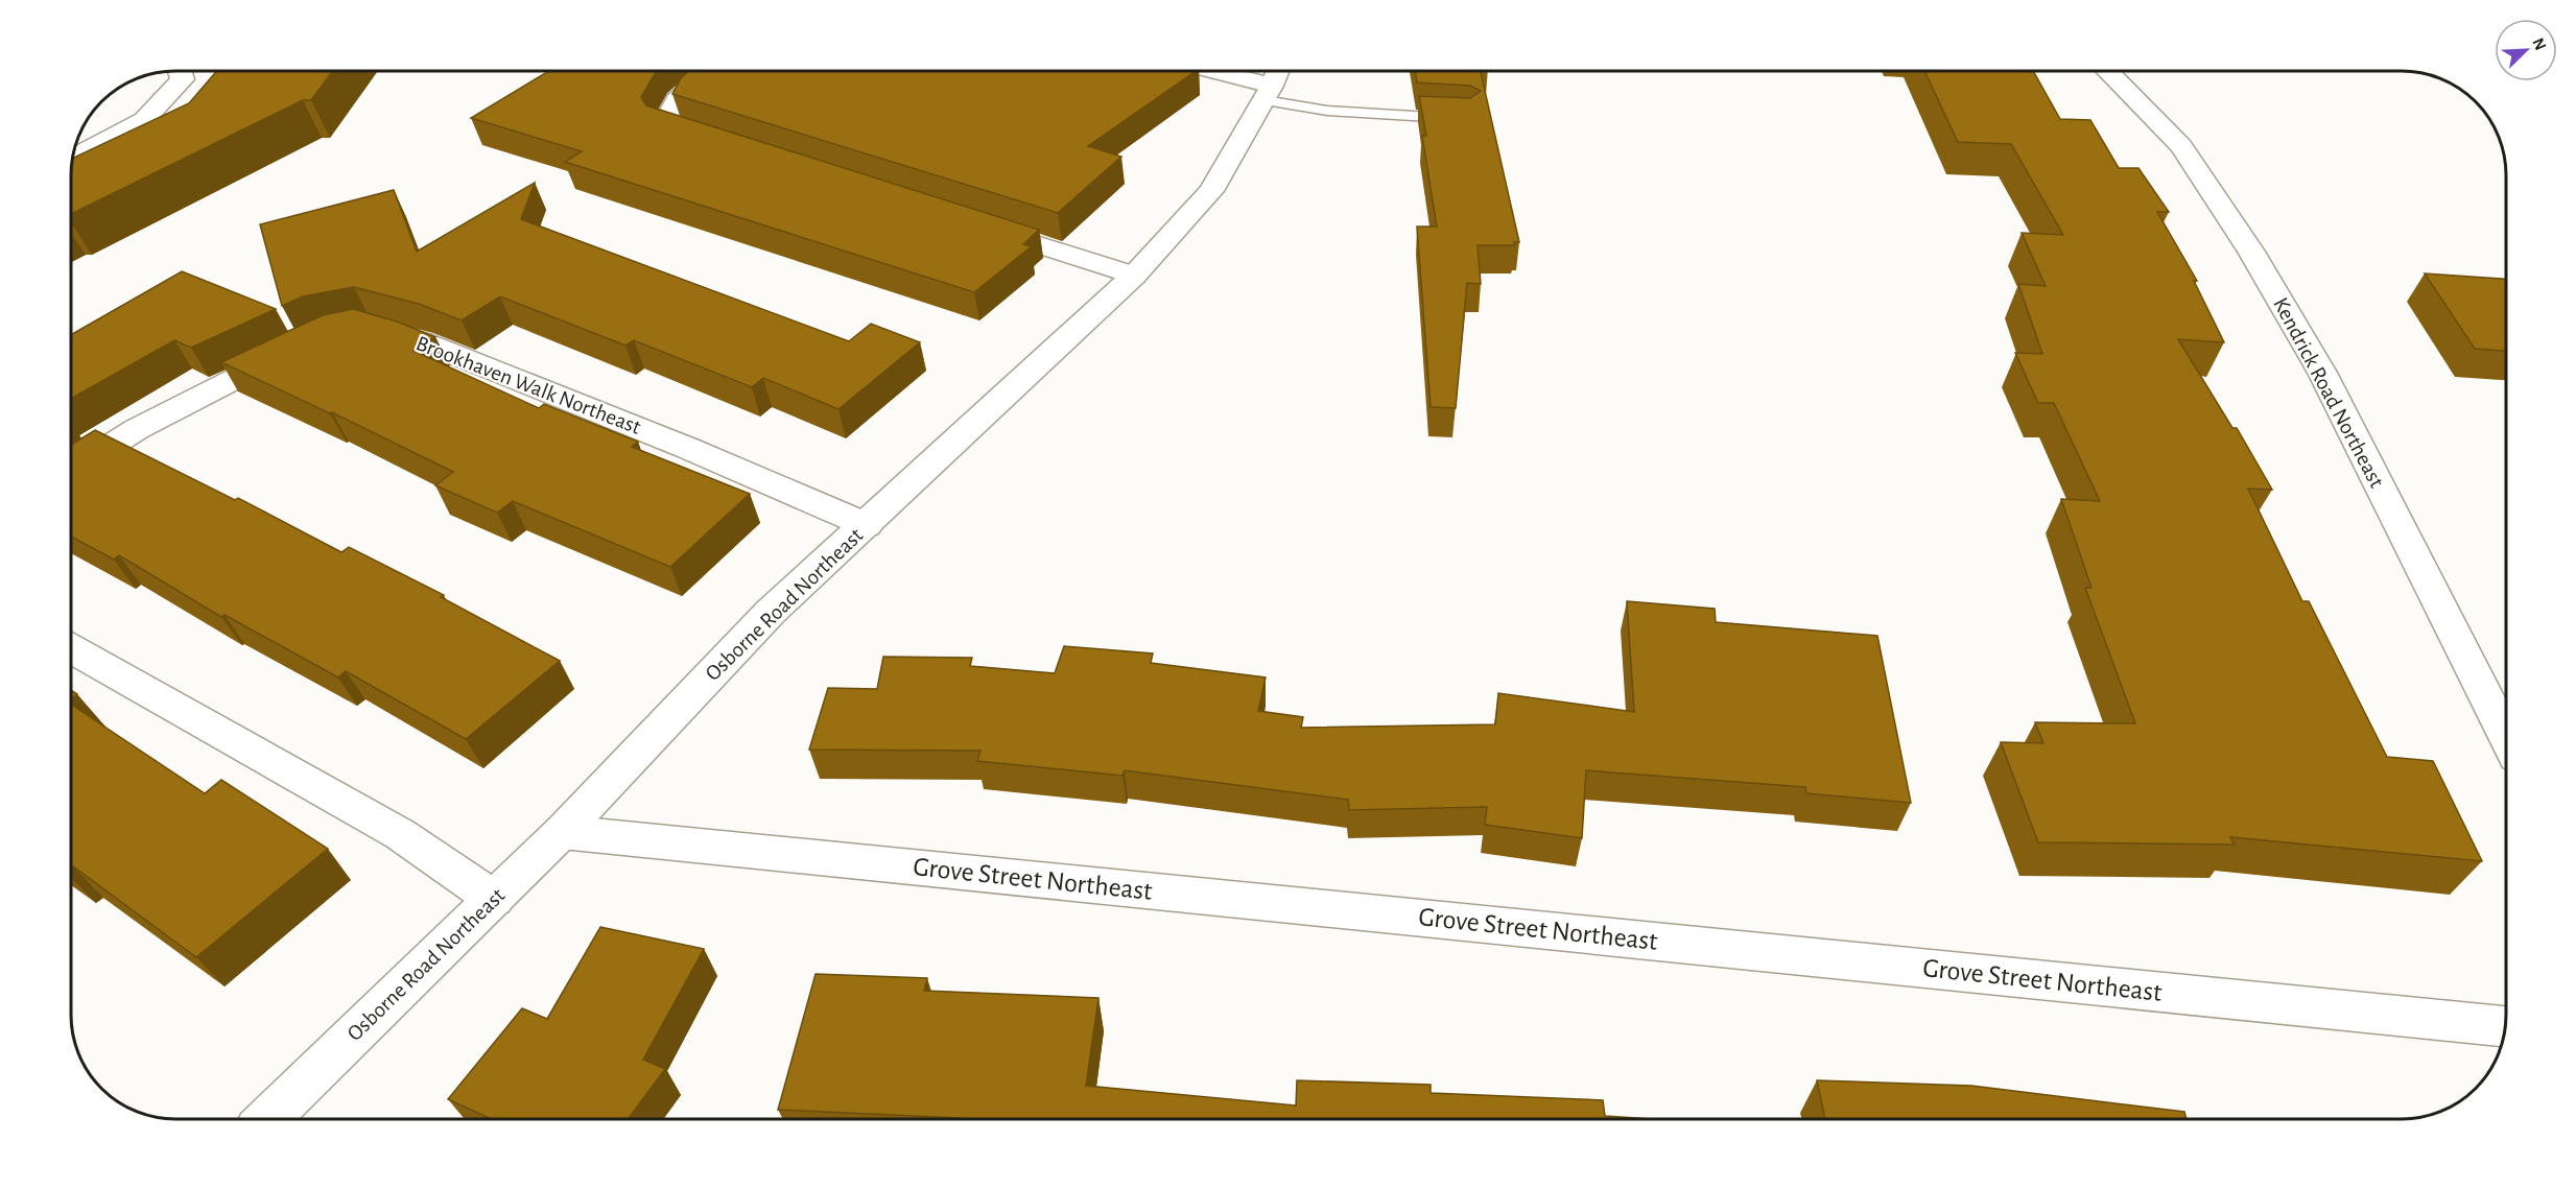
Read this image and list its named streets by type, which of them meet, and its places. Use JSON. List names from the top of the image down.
{
  "streets": {
    "street": [
      "Brookhaven Walk Northeast",
      "Kendrick Road Northeast",
      "Osborne Road Northeast",
      "Grove Street Northeast"
    ]
  },
  "crossings": [
    ["Brookhaven Walk Northeast", "Osborne Road Northeast"],
    ["Osborne Road Northeast", "Grove Street Northeast"]
  ],
  "north": "top right"
}
